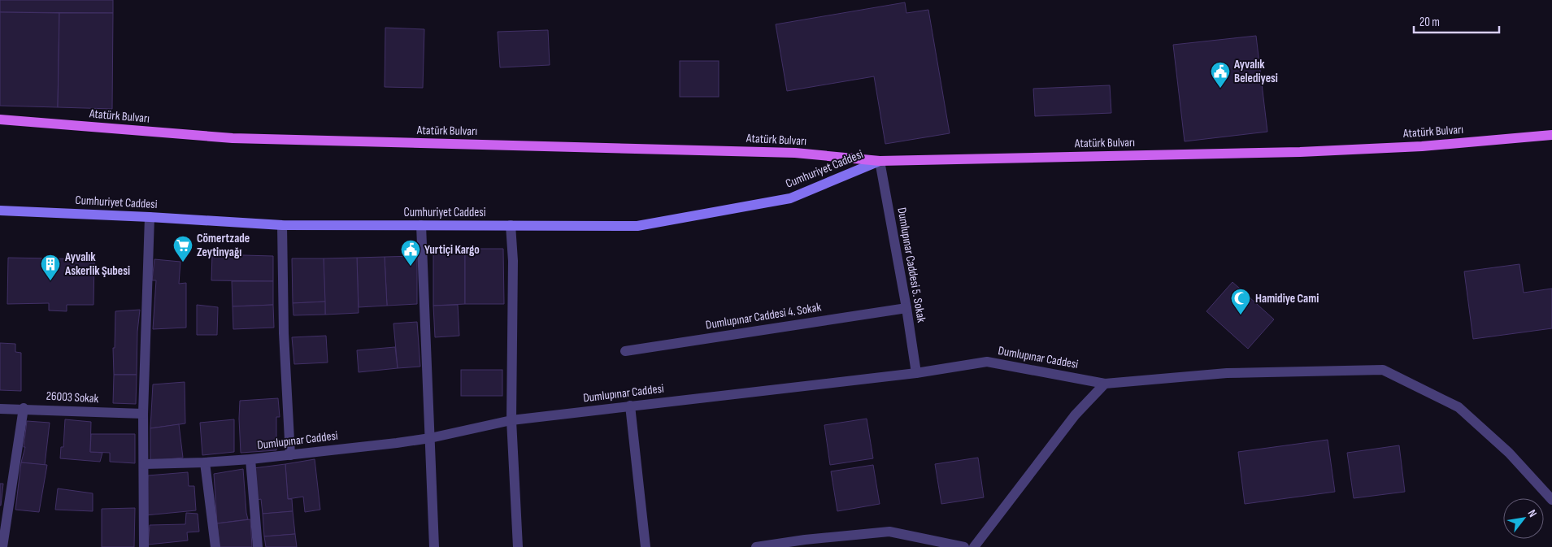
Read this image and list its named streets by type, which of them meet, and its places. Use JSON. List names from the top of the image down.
{
  "streets": {
    "main road": ["Atatürk Bulvarı", "Cumhuriyet Caddesi"],
    "street": [
      "Dumlupınar Caddesi 5. Sokak",
      "Dumlupınar Caddesi 4. Sokak",
      "Dumlupınar Caddesi",
      "26003 Sokak"
    ]
  },
  "crossings": [
    ["Atatürk Bulvarı", "Cumhuriyet Caddesi"],
    ["Atatürk Bulvarı", "Dumlupınar Caddesi 5. Sokak"],
    ["Cumhuriyet Caddesi", "Dumlupınar Caddesi 5. Sokak"],
    ["Dumlupınar Caddesi 5. Sokak", "Dumlupınar Caddesi 4. Sokak"],
    ["Dumlupınar Caddesi 5. Sokak", "Dumlupınar Caddesi"]
  ],
  "places": {
    "public building": ["Ayvalık Belediyesi", "Yurtiçi Kargo"],
    "supermarket": ["Cömertzade Zeytinyağı"],
    "building": ["Ayvalık Askerlik Şubesi"],
    "mosque": ["Hamidiye Cami"]
  },
  "scale_bar": "20 m",
  "north": "top right"
}
